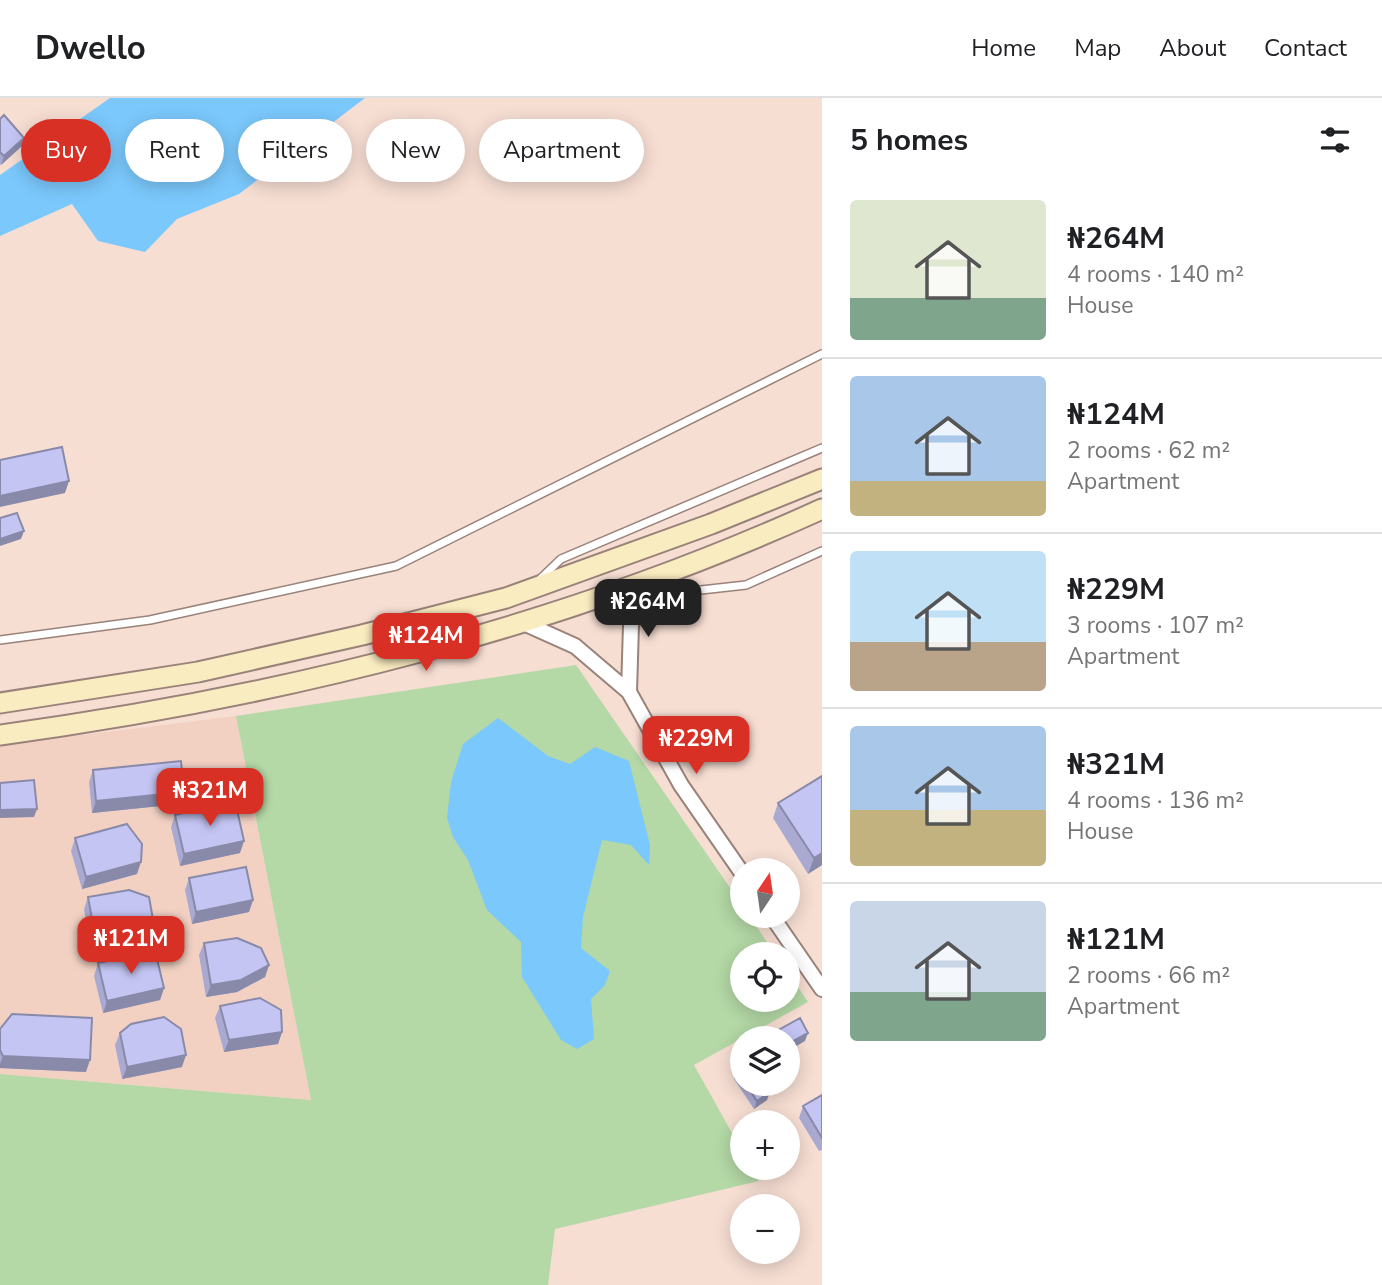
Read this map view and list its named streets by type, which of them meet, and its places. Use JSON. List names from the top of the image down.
{
  "north": "top",
  "page": {
    "header": "Dwello",
    "nav": [
      "Home",
      "Map",
      "About",
      "Contact"
    ],
    "heading": "5 homes",
    "chip": [
      "Buy",
      "Rent",
      "Filters",
      "New",
      "Apartment"
    ],
    "list": [
      {
        "name": "₦264M",
        "note": "4 rooms · 140 m² · House"
      },
      {
        "name": "₦124M",
        "note": "2 rooms · 62 m² · Apartment"
      },
      {
        "name": "₦229M",
        "note": "3 rooms · 107 m² · Apartment"
      },
      {
        "name": "₦321M",
        "note": "4 rooms · 136 m² · House"
      },
      {
        "name": "₦121M",
        "note": "2 rooms · 66 m² · Apartment"
      }
    ],
    "price": [
      "₦264M",
      "₦124M",
      "₦229M",
      "₦321M",
      "₦121M"
    ],
    "map_buttons": ["+", "−"]
  }
}
